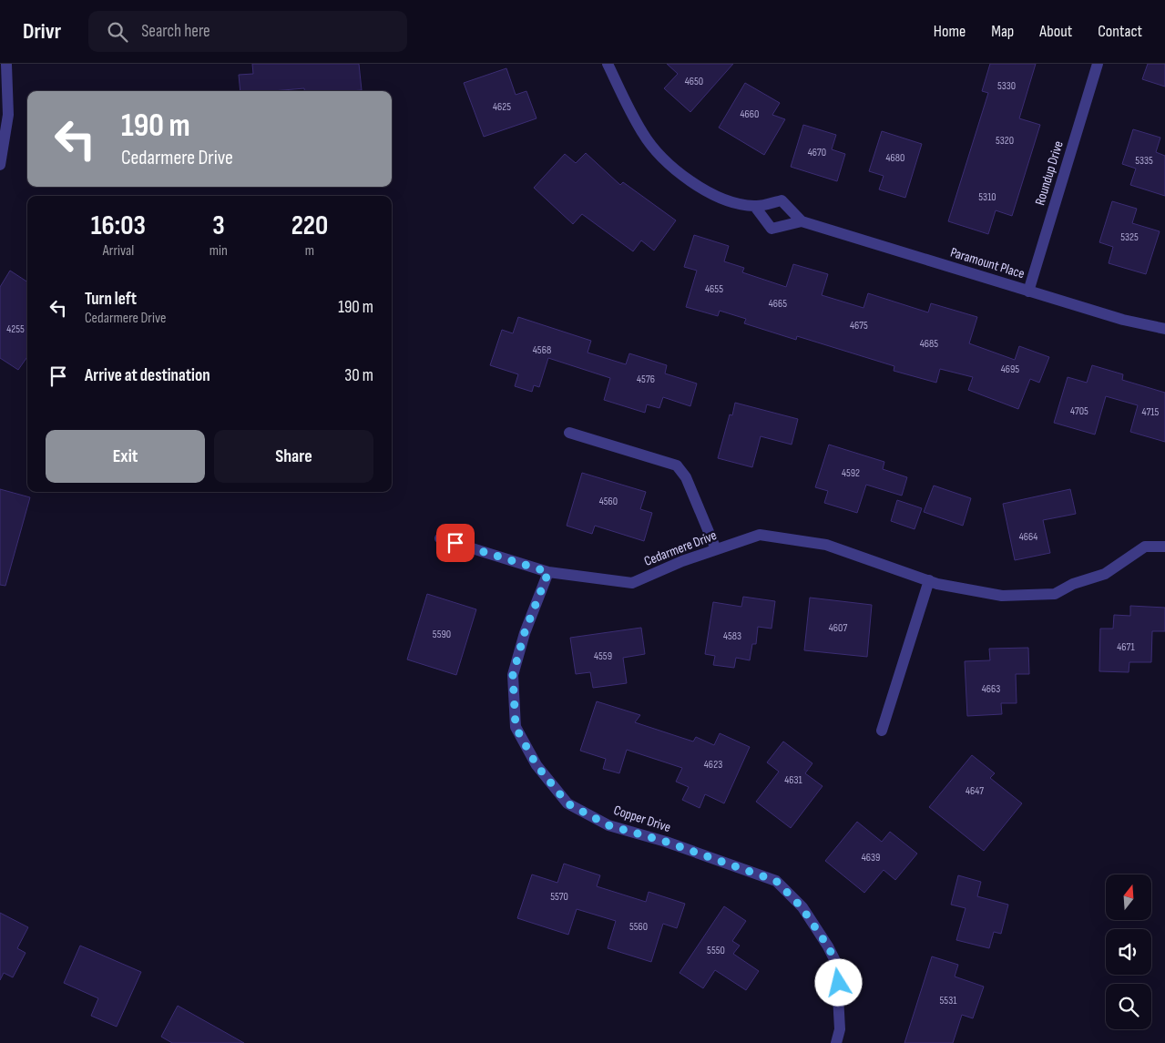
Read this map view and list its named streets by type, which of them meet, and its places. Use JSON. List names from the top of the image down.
{
  "streets": {
    "street": [
      "Roundup Drive",
      "Paramount Place",
      "Cedarmere Drive",
      "Copper Drive"
    ]
  },
  "crossings": [
    ["Roundup Drive", "Paramount Place"],
    ["Cedarmere Drive", "Copper Drive"]
  ],
  "house_numbers": [
    "4650",
    "5330",
    "4625",
    "4660",
    "5320",
    "4670",
    "4680",
    "5335",
    "5310",
    "5325",
    "4655",
    "4665",
    "4675",
    "4255",
    "4685",
    "4568",
    "4695",
    "4576",
    "4705",
    "4715",
    "4592",
    "4560",
    "4664",
    "4607",
    "5590",
    "4583",
    "4671",
    "4559",
    "4663",
    "4623",
    "4631",
    "4647",
    "4639",
    "5570",
    "5560",
    "5550",
    "5531"
  ],
  "north": "top",
  "page": {
    "header": "Drivr",
    "search": "Search here",
    "nav": [
      "Home",
      "Map",
      "About",
      "Contact"
    ],
    "turn": ["190 m", "Cedarmere Drive"],
    "eta": [
      "16:03",
      "Arrival",
      "3",
      "min",
      "220",
      "m"
    ],
    "list": [
      {
        "name": "Turn left",
        "note": "Cedarmere Drive",
        "value": "190 m"
      },
      {
        "name": "Arrive at destination",
        "value": "30 m"
      }
    ],
    "buttons": ["Exit", "Share"]
  }
}
